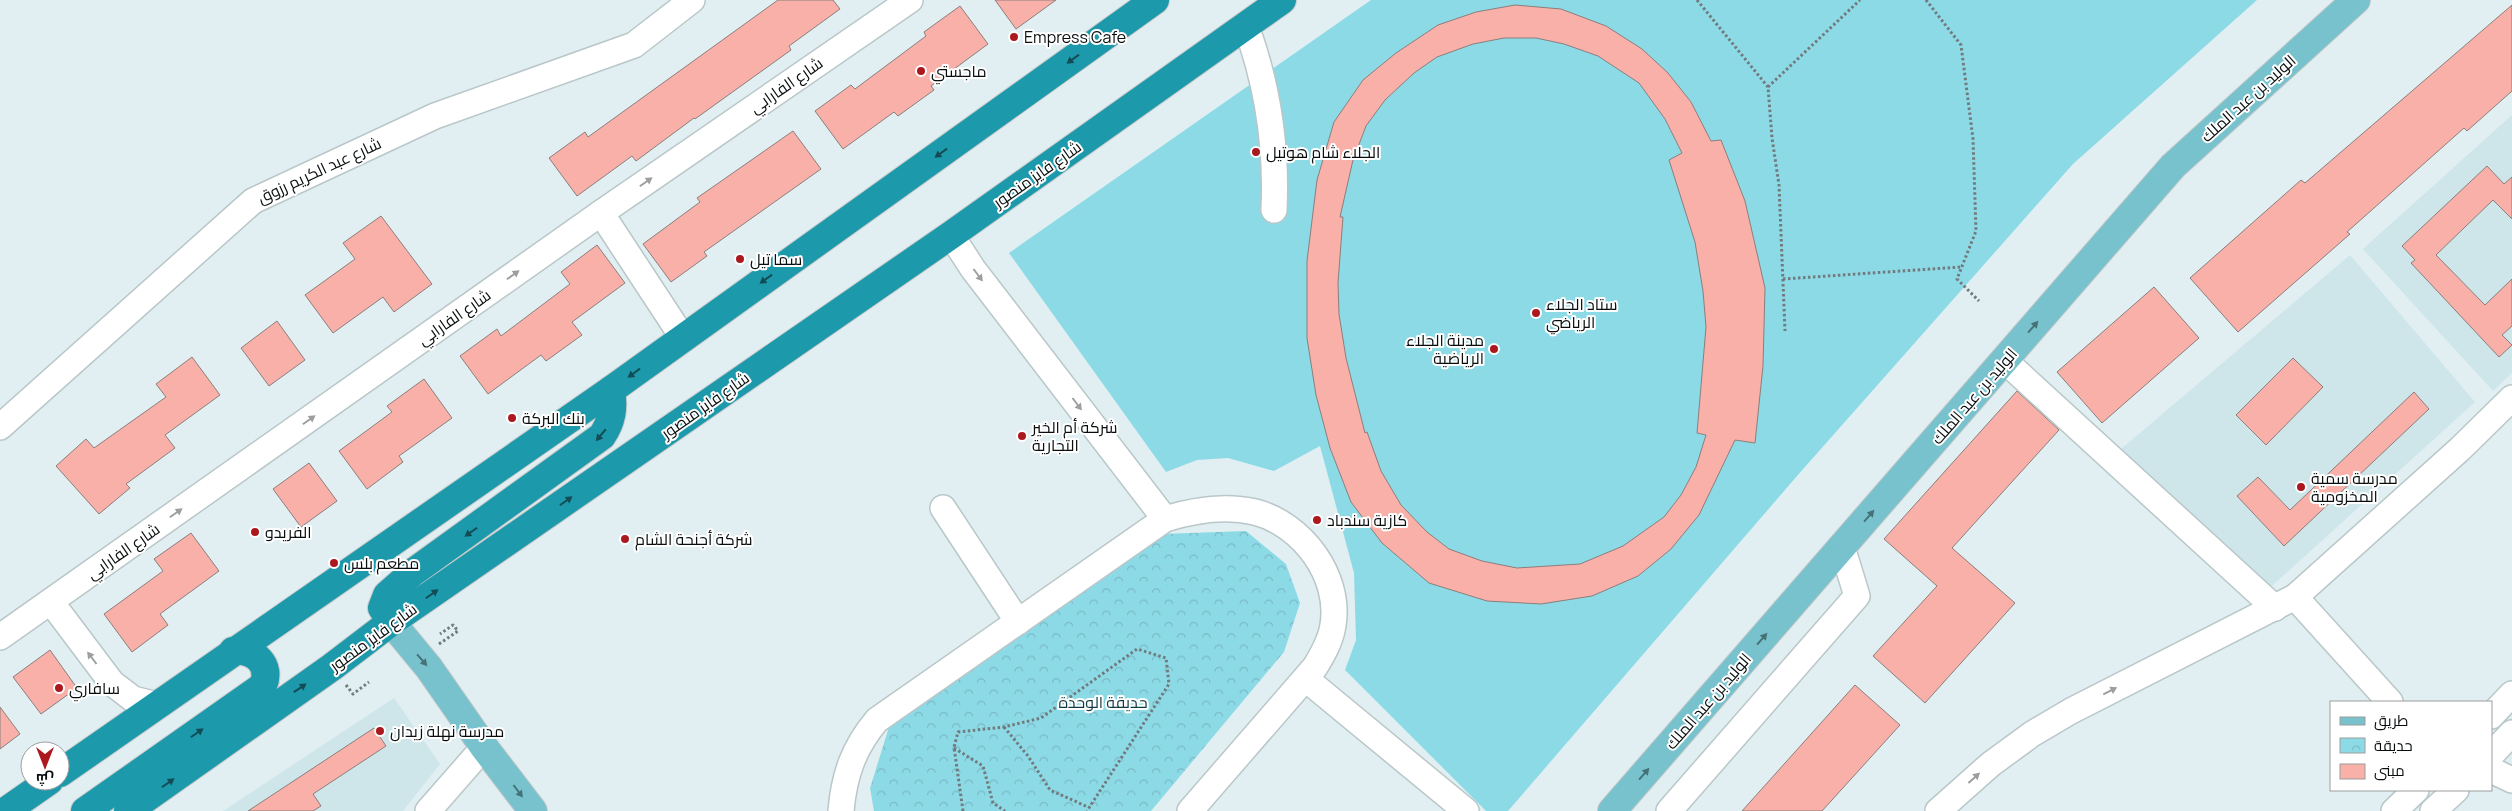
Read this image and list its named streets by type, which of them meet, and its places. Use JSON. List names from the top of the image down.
{
  "streets": {
    "highway": ["شارع فايز منصور"],
    "main road": ["الوليد بن عبد الملك"],
    "street": ["شارع الفارابي", "شارع عبد الكريم رزوق"]
  },
  "one_way": ["شارع الفارابي", "الوليد بن عبد الملك"],
  "parks": ["حديقة الوحدة"],
  "places": [
    "Empress Cafe",
    "ماجستي",
    "الجلاء شام هوتيل",
    "سما تيل",
    "ستاد الجلاء الرياضي",
    "مدينة الجلاء الرياضية",
    "بنك البركة",
    "شركة أم الخير التجارية",
    "مدرسة سمية المخزومية",
    "كازية سندباد",
    "الفريدو",
    "شركة أجنحة الشام",
    "مطعم بلس",
    "سافاري",
    "مدرسة نهلة زيدان"
  ],
  "legend": ["طريق", "حديقة", "مبنى"],
  "north": "bottom"
}
